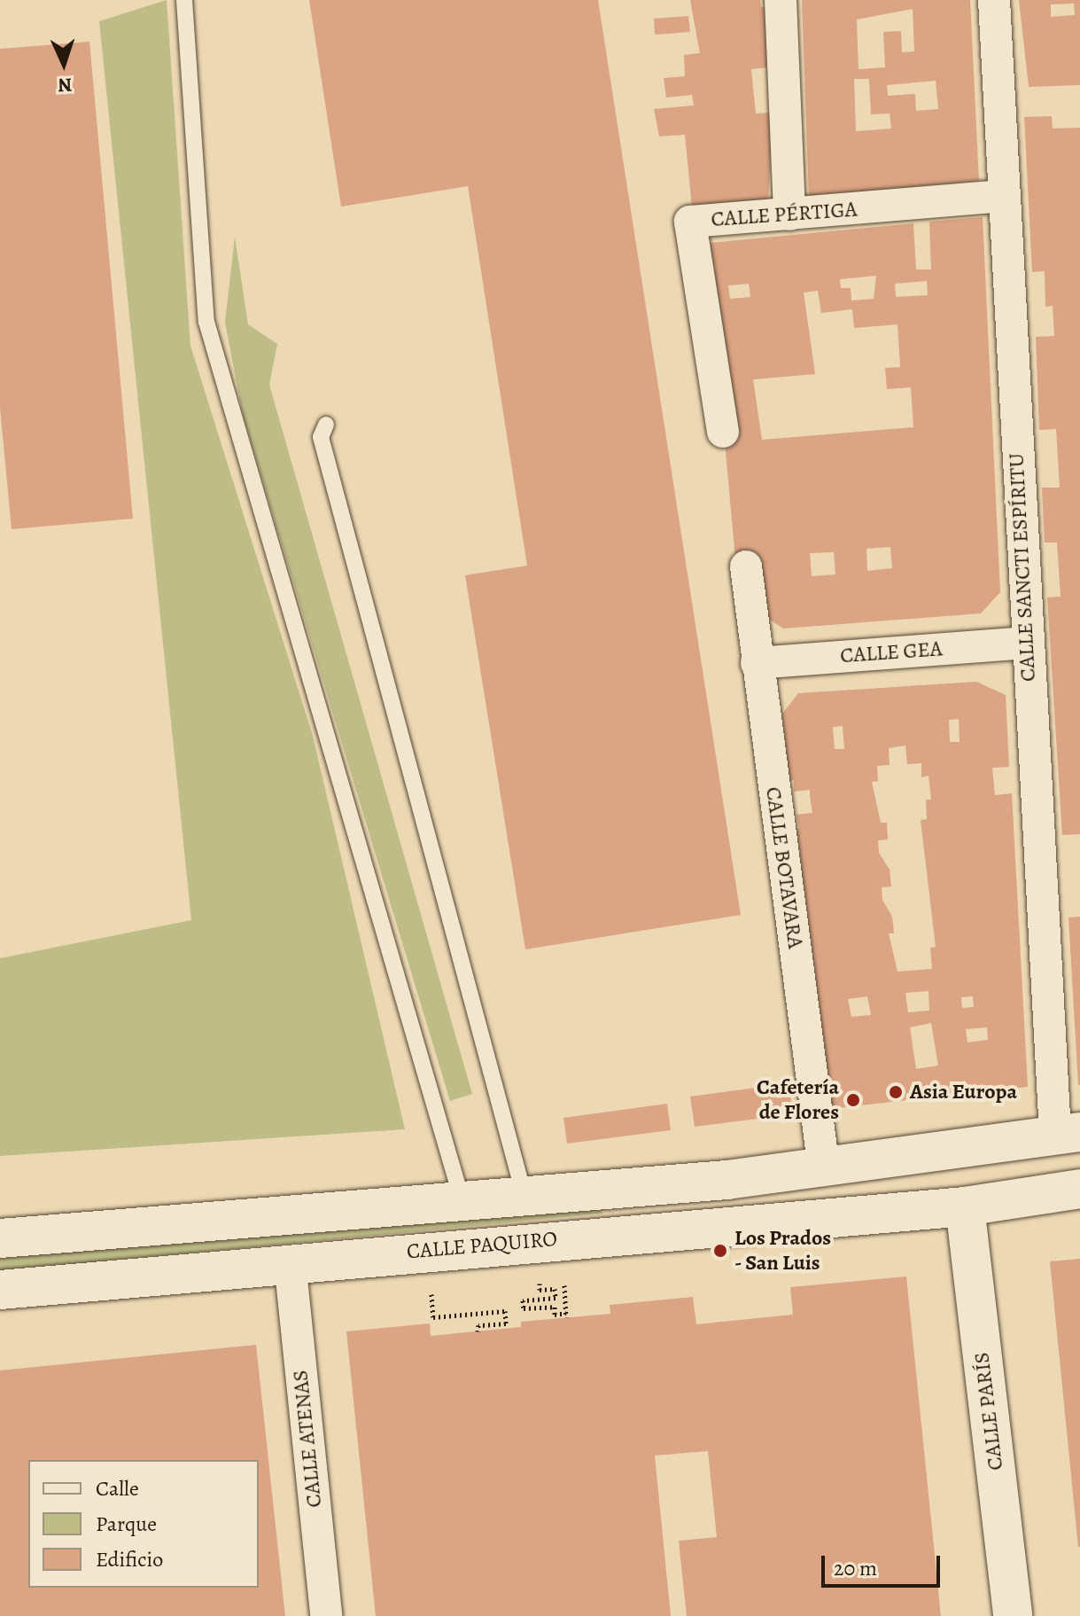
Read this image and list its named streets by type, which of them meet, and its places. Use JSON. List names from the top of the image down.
{
  "streets": {
    "main road": ["CALLE PAQUIRO", "CALLE PARÍS"],
    "street": [
      "CALLE PÉRTIGA",
      "CALLE SANCTI ESPÍRITU",
      "CALLE GEA",
      "CALLE BOTAVARA",
      "CALLE ATENAS"
    ]
  },
  "crossings": [
    ["CALLE PÉRTIGA", "CALLE SANCTI ESPÍRITU"],
    ["CALLE SANCTI ESPÍRITU", "CALLE GEA"],
    ["CALLE GEA", "CALLE BOTAVARA"],
    ["CALLE PAQUIRO", "CALLE PARÍS"],
    ["CALLE PAQUIRO", "CALLE ATENAS"]
  ],
  "places": ["Asia Europa", "Cafetería de Flores", "Los Prados - San Luis"],
  "legend": ["Calle", "Parque", "Edificio"],
  "scale_bar": "20 m",
  "north": "bottom"
}
